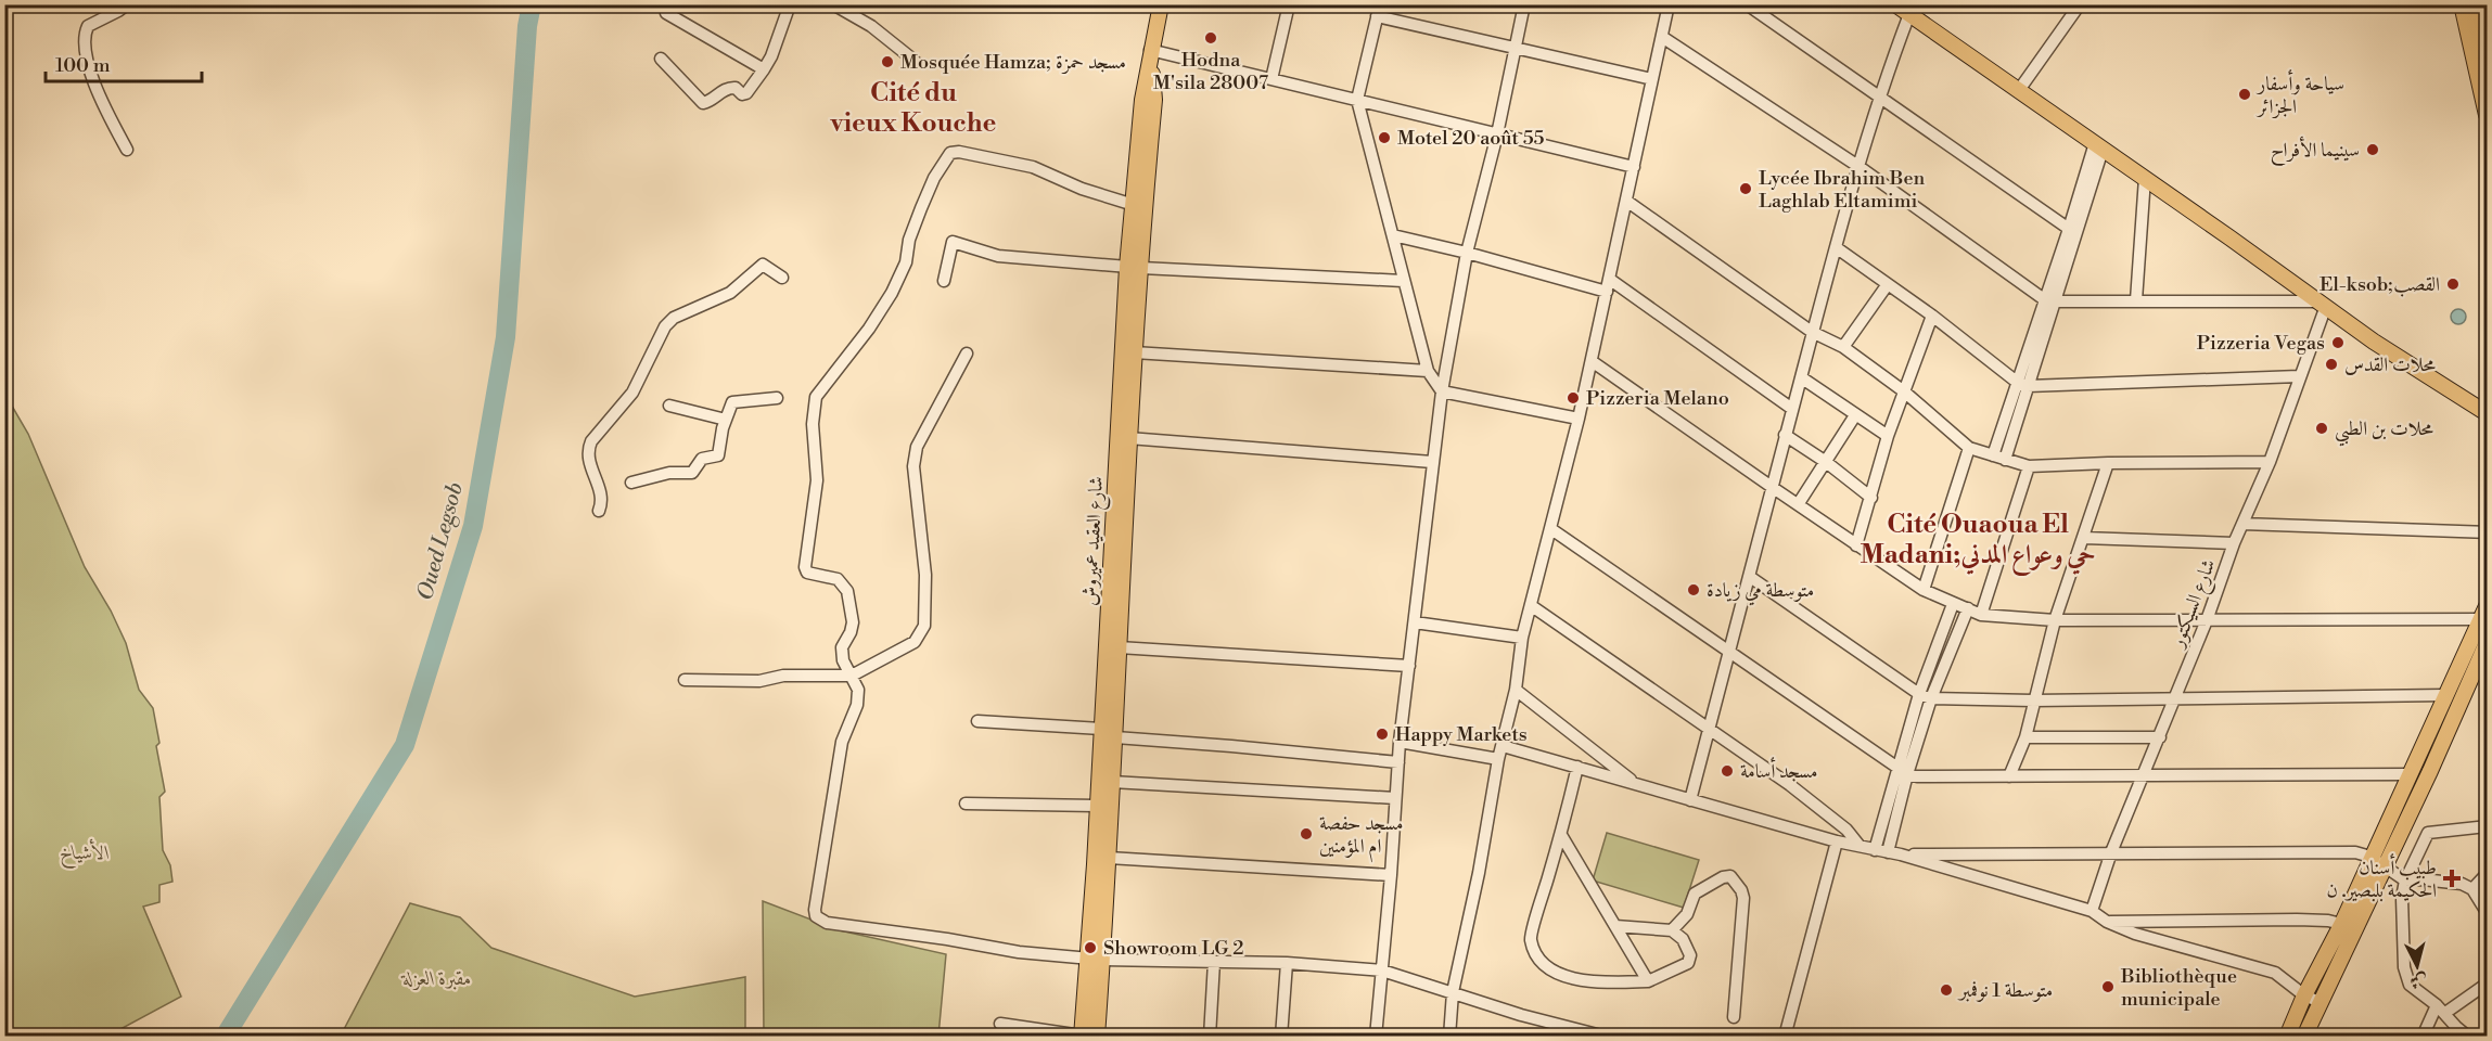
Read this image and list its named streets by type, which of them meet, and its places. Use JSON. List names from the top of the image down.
{
  "streets": {
    "main road": ["شارع العقيد عميروش"],
    "street": ["شارع السيكتور"]
  },
  "districts": ["Cité du vieux Kouche", "Cité Ouaoua El Madani;حي وعواع المدني"],
  "water": ["Oued Legsob"],
  "parks": ["الأشياخ", "مقبرة العزلة"],
  "places": {
    "other": [
      "Hodna M'sila 28007",
      "Mosquée Hamza; مسجد حمزة",
      "سياحة وأسفار الجزائر",
      "Motel 20 août 55",
      "سينيما الأفراح",
      "Lycée Ibrahim Ben Laghlab Eltamimi",
      "El-ksob;القصب",
      "Pizzeria Vegas",
      "محلات القدس",
      "Pizzeria Melano",
      "محلات بن الطبي",
      "متوسطة مي زيادة",
      "Happy Markets",
      "مسجد أسامة",
      "مسجد حفصة ام المؤمنين",
      "Showroom LG 2",
      "Bibliothèque municipale",
      "متوسطة 1 نوفمبر"
    ],
    "health": ["طبيب أسنان الحكيمة بلبصير. ن"]
  },
  "scale_bar": "100 m",
  "north": "bottom"
}
